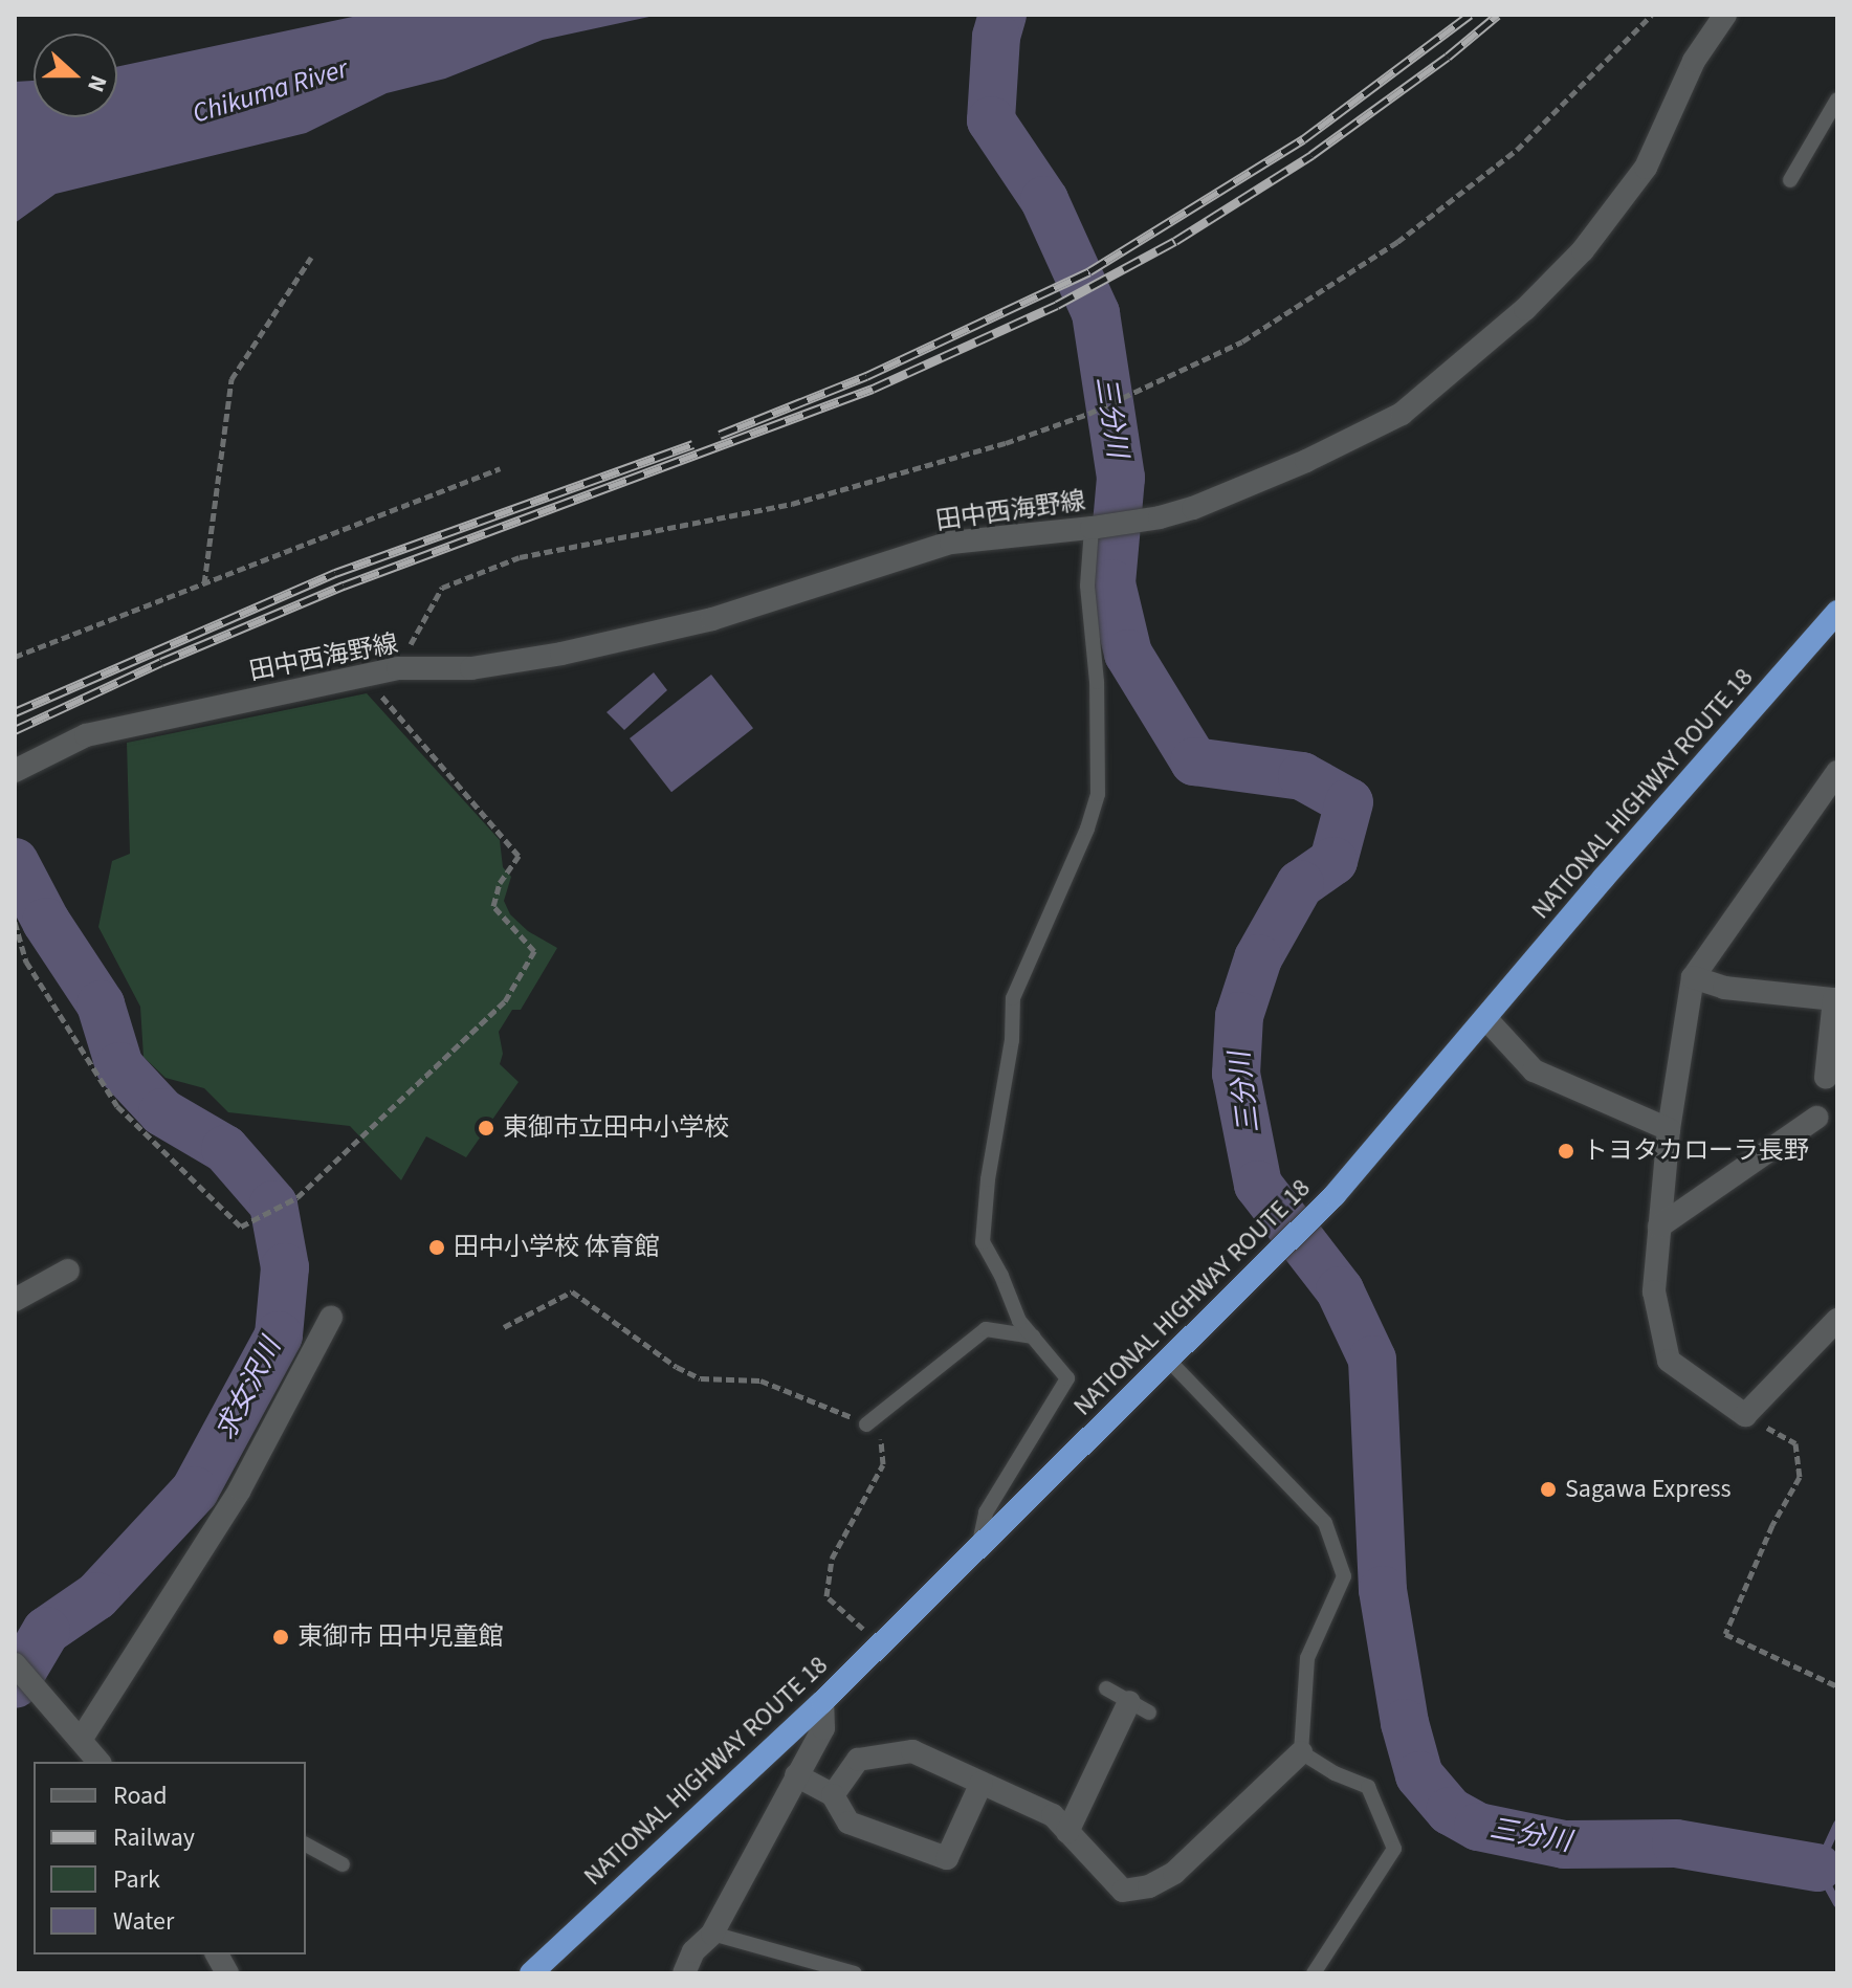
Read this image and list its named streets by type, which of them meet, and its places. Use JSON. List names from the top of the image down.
{
  "streets": {
    "highway": ["NATIONAL HIGHWAY ROUTE 18"],
    "street": ["田中西海野線"]
  },
  "water": ["Chikuma River", "三分川", "求女沢川"],
  "places": [
    "東御市立田中小学校",
    "トヨタカローラ長野",
    "田中小学校 体育館",
    "Sagawa Express",
    "東御市 田中児童館"
  ],
  "legend": [
    "Road",
    "Railway",
    "Park",
    "Water"
  ],
  "north": "right"
}
